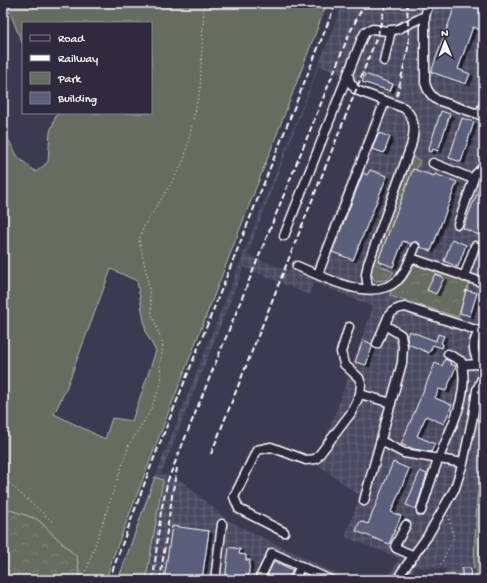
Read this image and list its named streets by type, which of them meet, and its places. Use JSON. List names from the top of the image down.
{
  "legend": [
    "Road",
    "Railway",
    "Park",
    "Building"
  ],
  "north": "top"
}
